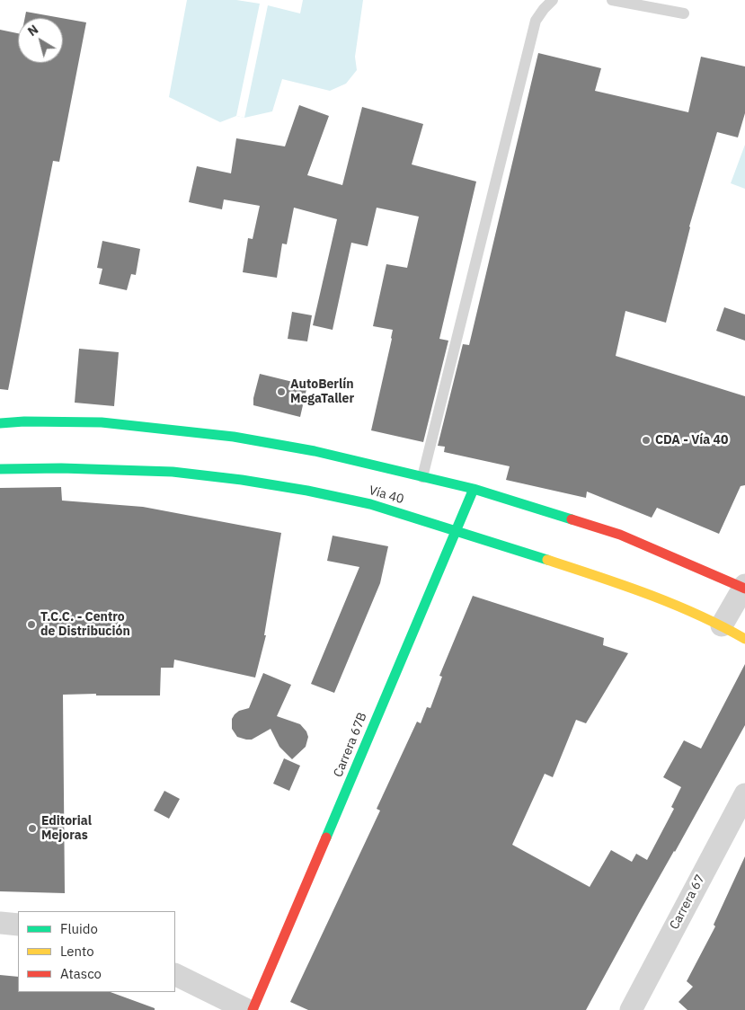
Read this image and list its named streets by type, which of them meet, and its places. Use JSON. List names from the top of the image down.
{
  "streets": {
    "main road": ["Vía 40", "Carrera 67B"],
    "street": ["Carrera 67"]
  },
  "crossings": [
    ["Vía 40", "Carrera 67B"]
  ],
  "places": [
    "AutoBerlín MegaTaller",
    "CDA - Vía 40",
    "T.C.C. - Centro de Distribución",
    "Editorial Mejoras"
  ],
  "legend": ["Fluido", "Lento", "Atasco"],
  "north": "top left"
}
